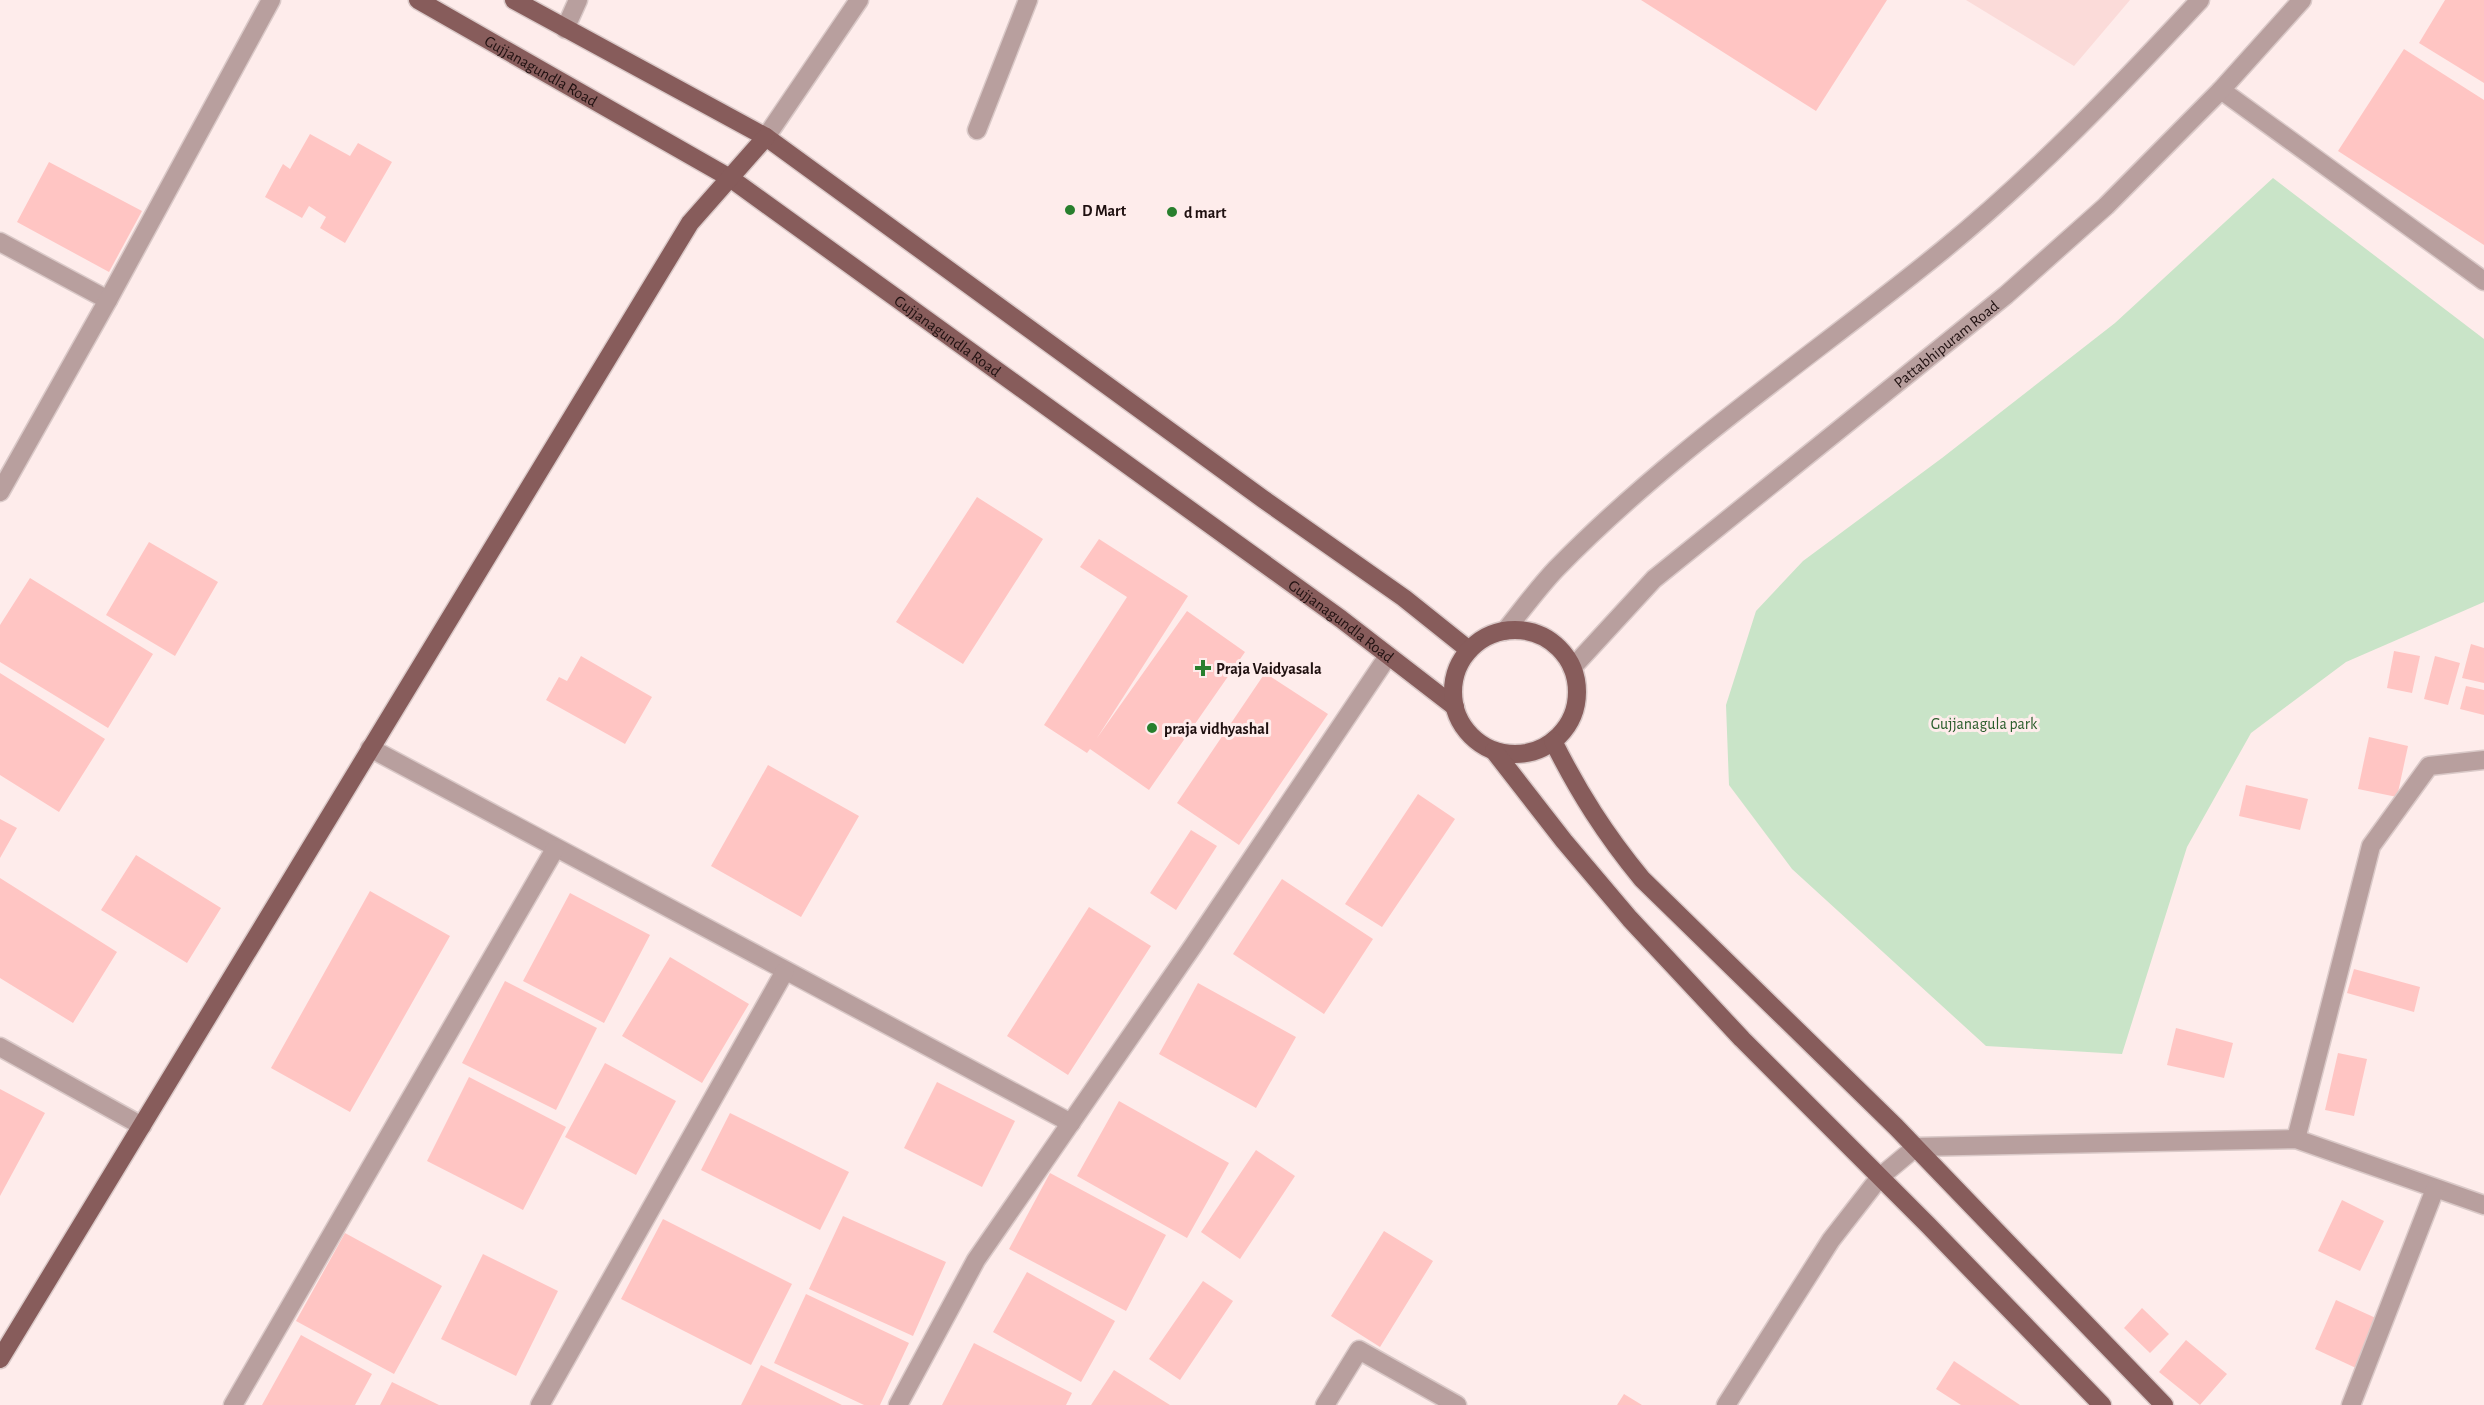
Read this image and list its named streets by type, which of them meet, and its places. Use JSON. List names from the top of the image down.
{
  "streets": {
    "main road": ["Gujjanagundla Road"],
    "street": ["Pattabhipuram Road"]
  },
  "crossings": [
    ["Gujjanagundla Road", "Pattabhipuram Road"]
  ],
  "parks": ["Gujjanagula park"],
  "places": {
    "other": ["D Mart", "d mart", "praja vidhyashal"],
    "health": ["Praja Vaidyasala"]
  }
}
